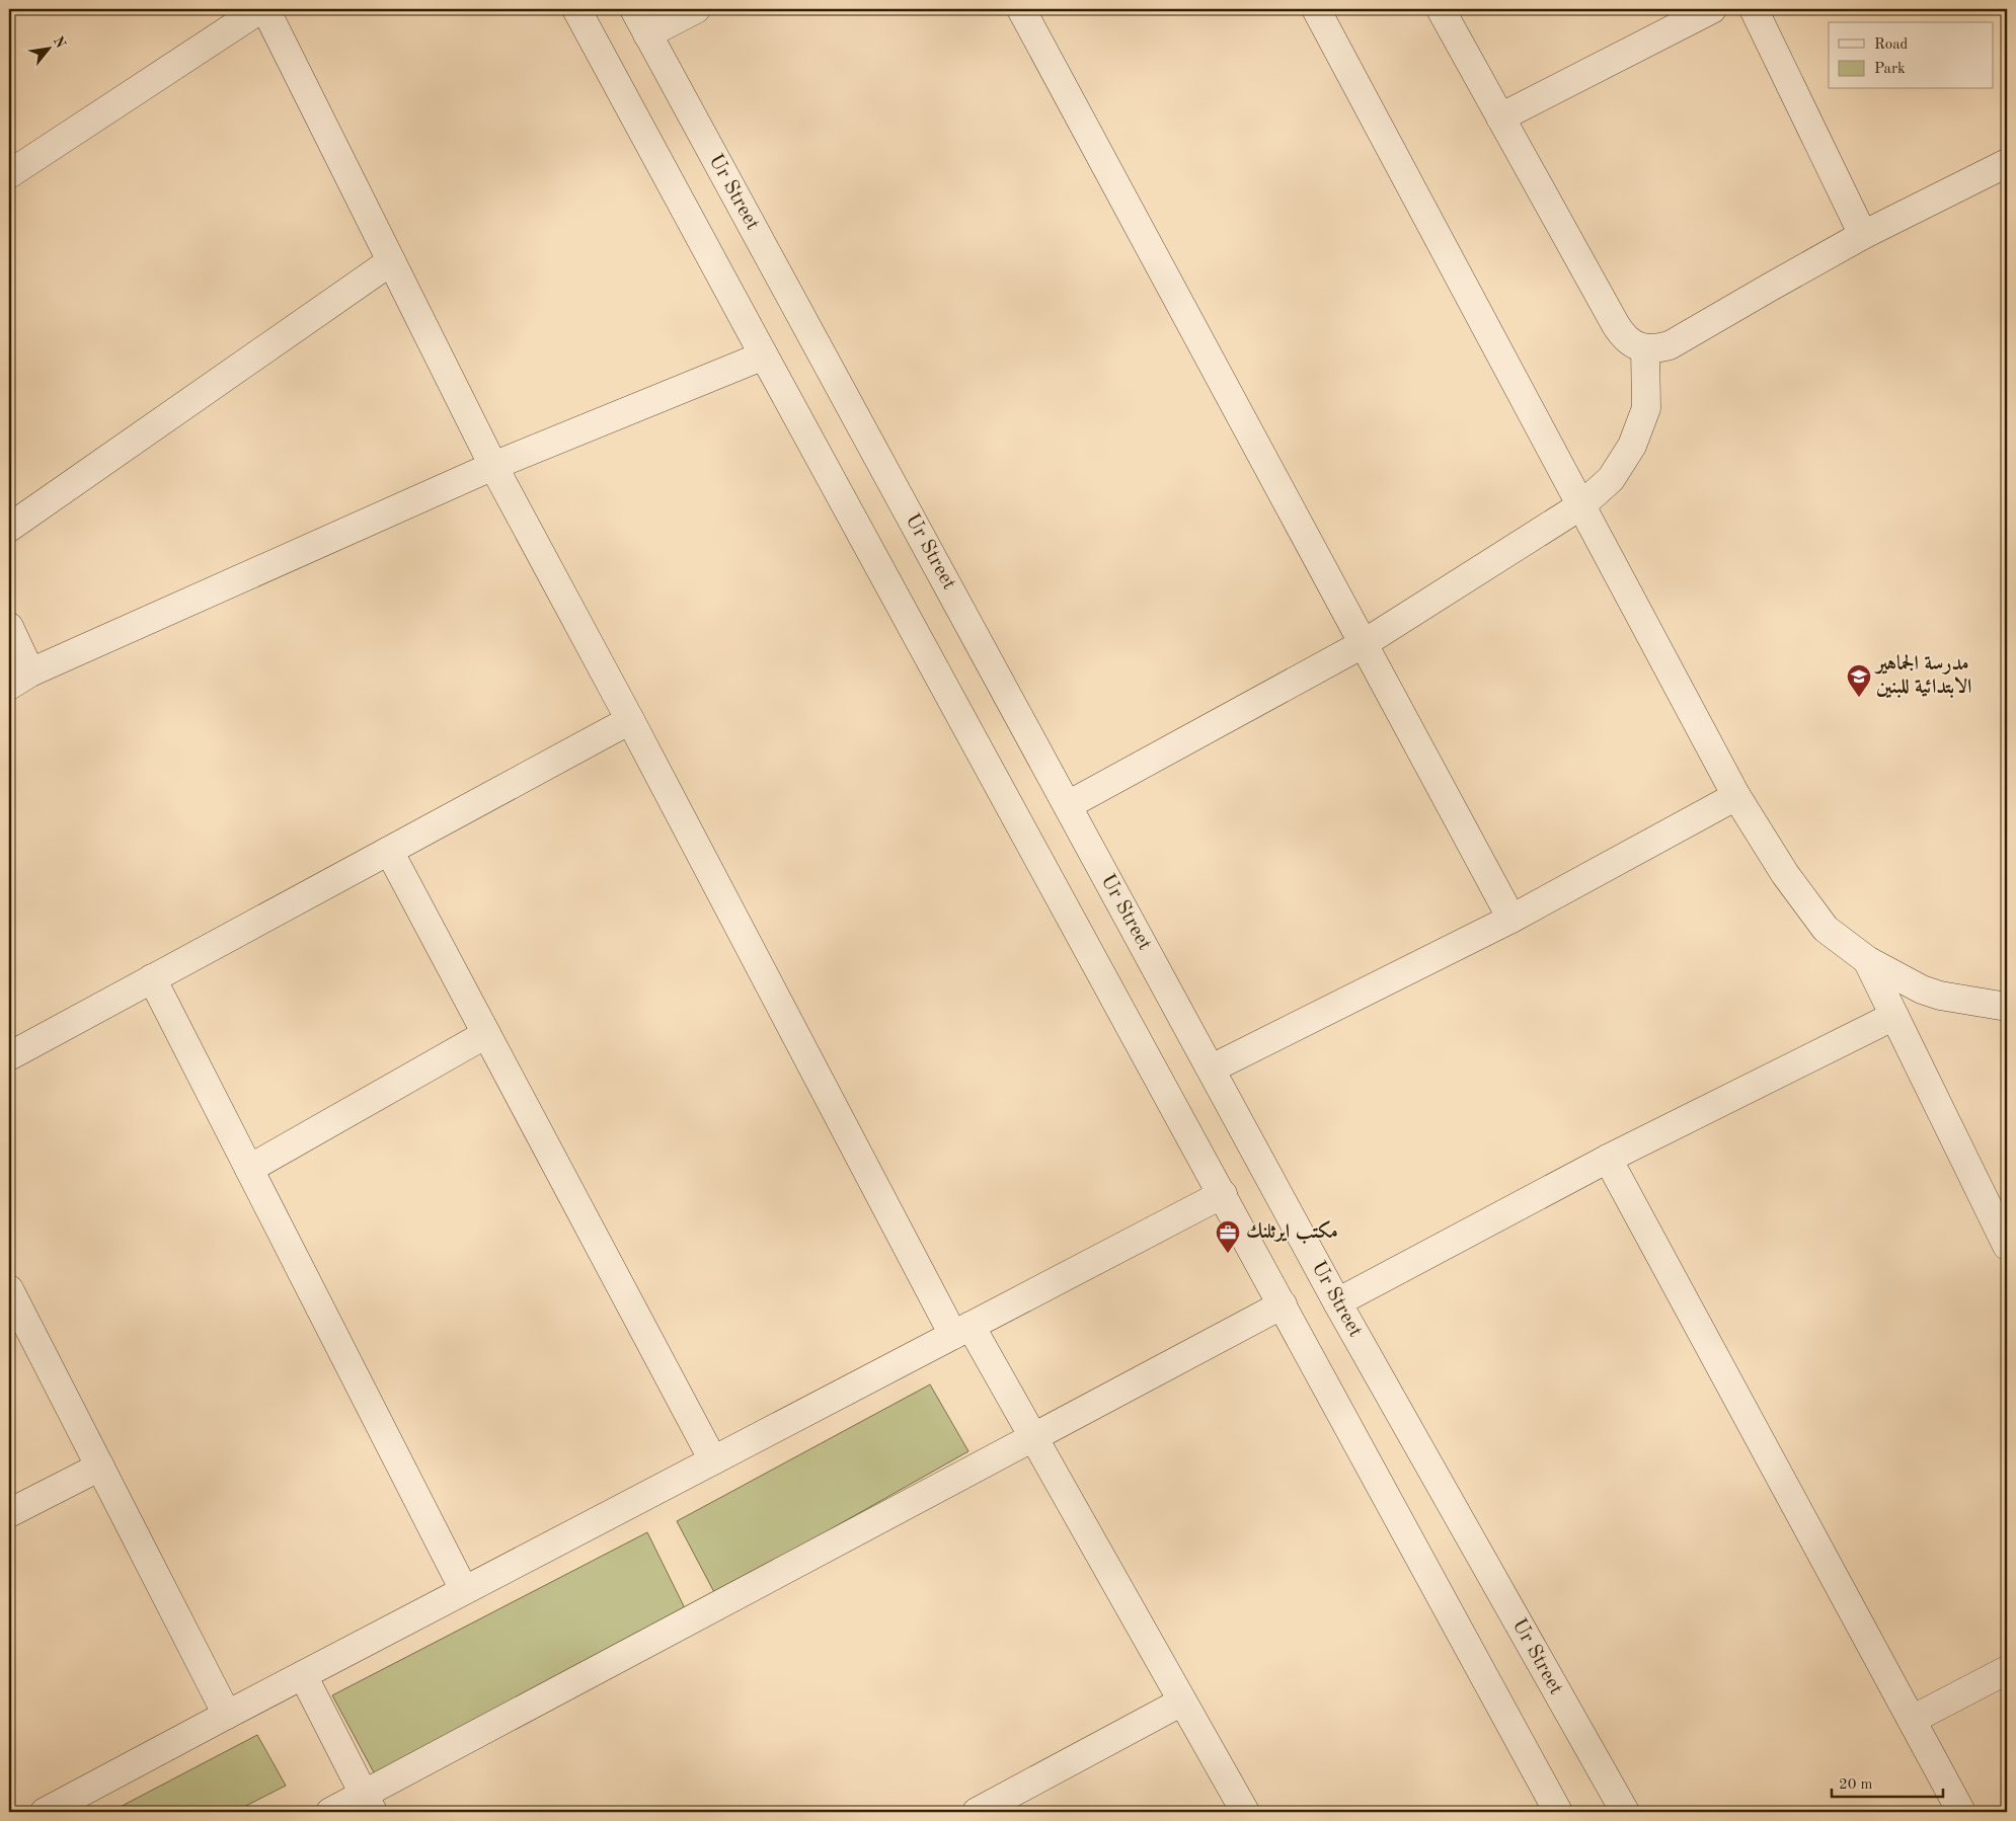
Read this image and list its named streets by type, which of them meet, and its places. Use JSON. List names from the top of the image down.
{
  "streets": {
    "street": ["Ur Street"]
  },
  "places": {
    "school or university": ["مدرسة الجماهير الابتدائية للبنين"],
    "office": ["مكتب ايرثلنك"]
  },
  "legend": ["Road", "Park"],
  "scale_bar": "20 m",
  "north": "top right"
}
